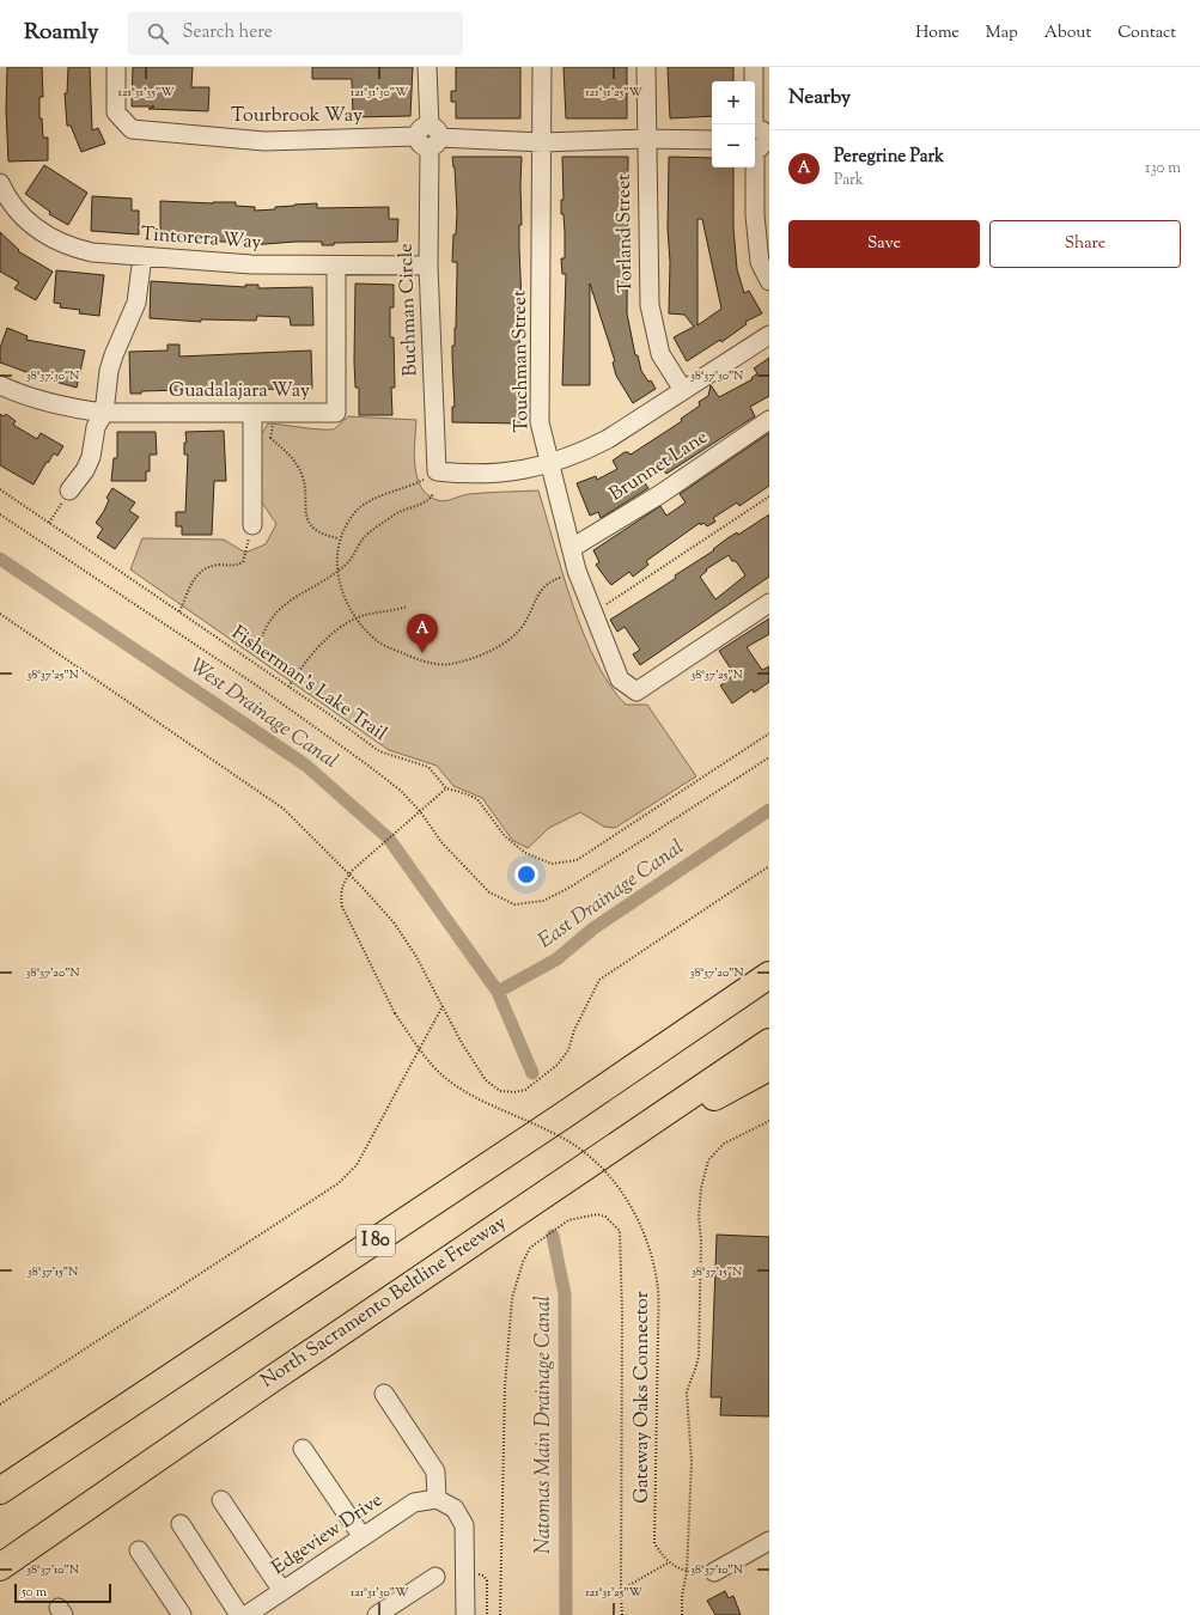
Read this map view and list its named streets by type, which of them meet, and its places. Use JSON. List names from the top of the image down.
{
  "streets": {
    "highway": ["I 80", "North Sacramento Beltline Freeway"],
    "street": [
      "Tourbrook Way",
      "Torland Street",
      "Tintorera Way",
      "Buchman Circle",
      "Touchman Street",
      "Guadalajara Way",
      "Brunnet Lane",
      "Edgeview Drive"
    ],
    "path": ["Fisherman’s Lake Trail", "Gateway Oaks Connector"]
  },
  "crossings": [
    ["Tourbrook Way", "Torland Street"],
    ["Tourbrook Way", "Buchman Circle"],
    ["Tourbrook Way", "Touchman Street"],
    ["Tintorera Way", "Buchman Circle"],
    ["Tintorera Way", "Guadalajara Way"],
    ["Touchman Street", "Brunnet Lane"],
    ["Fisherman’s Lake Trail", "Gateway Oaks Connector"]
  ],
  "water": ["West Drainage Canal", "East Drainage Canal", "Natomas Main Drainage Canal"],
  "scale_bar": "50 m",
  "page": {
    "header": "Roamly",
    "search": "Search here",
    "nav": [
      "Home",
      "Map",
      "About",
      "Contact"
    ],
    "heading": "Nearby",
    "map_buttons": ["+", "−"],
    "list": [
      {
        "mark": "A",
        "name": "Peregrine Park",
        "note": "Park",
        "value": "130 m"
      }
    ],
    "buttons": ["Save", "Share"],
    "pins": "A",
    "scale": "50 m"
  },
  "coordinates": [
    "121°31'35\"W",
    "121°31'30\"W",
    "121°31'25\"W",
    "38°37'30\"N",
    "38°37'25\"N",
    "38°37'20\"N",
    "38°37'15\"N",
    "38°37'10\"N"
  ]
}
